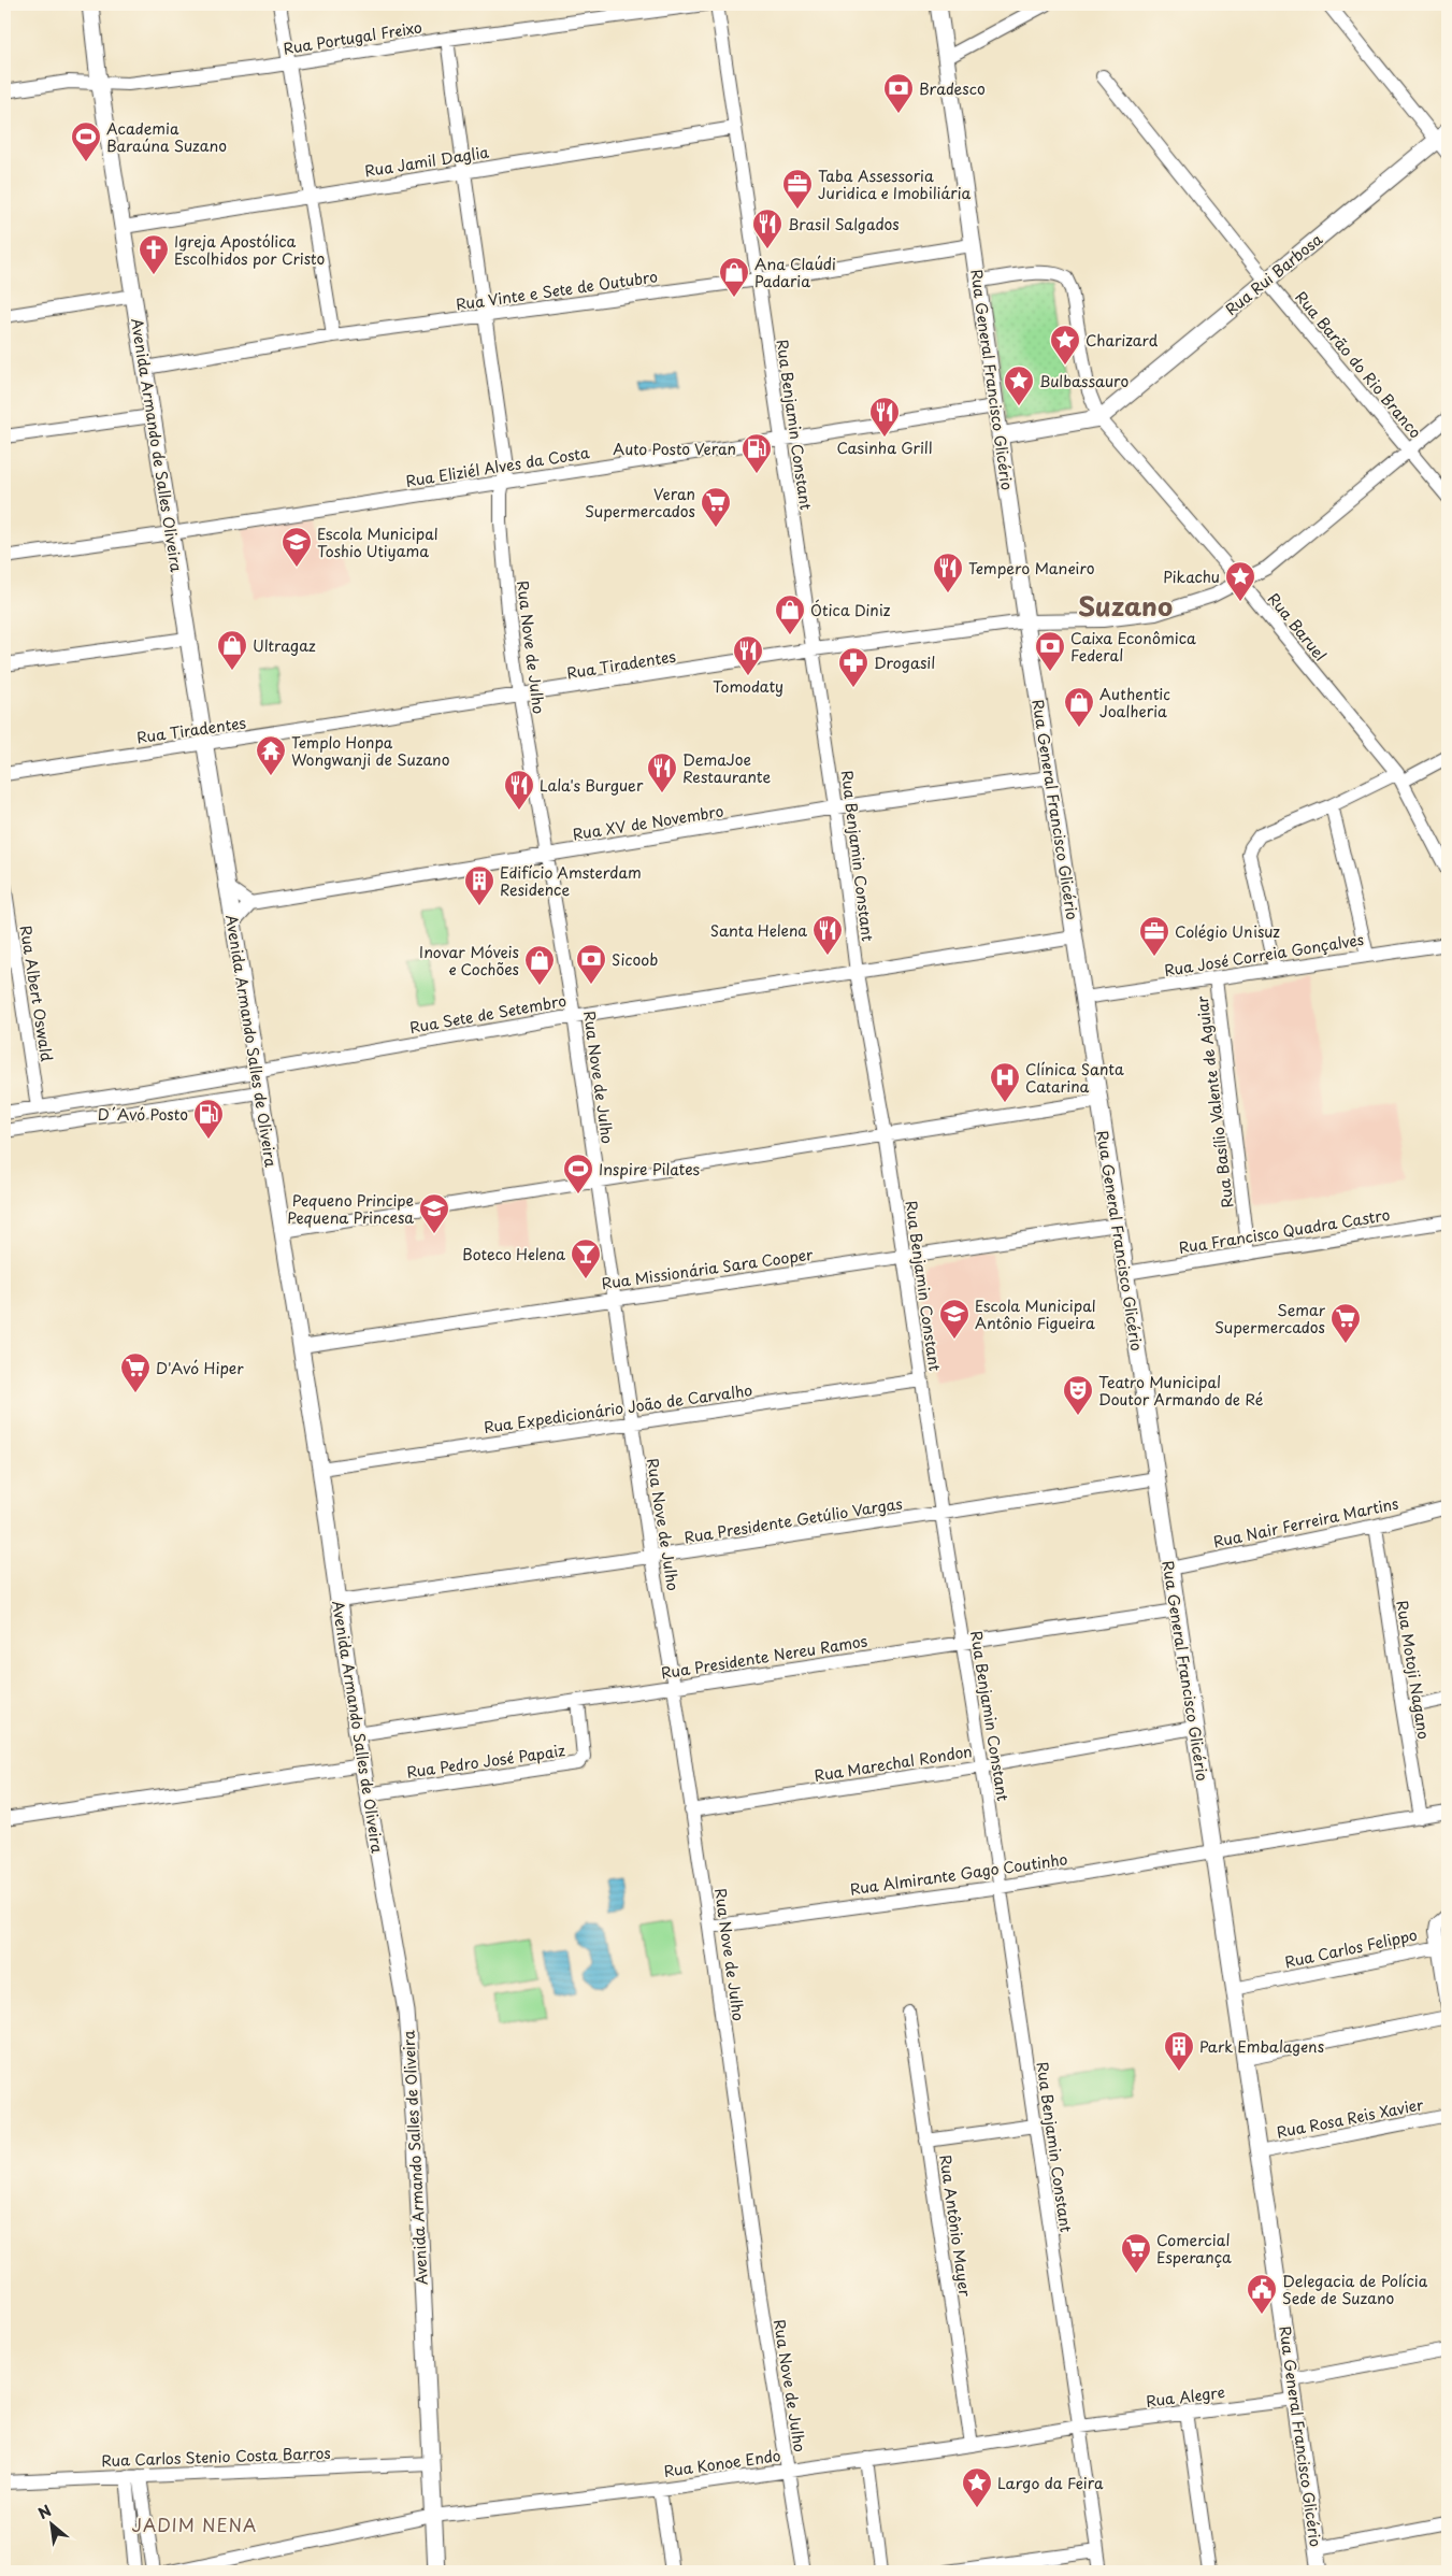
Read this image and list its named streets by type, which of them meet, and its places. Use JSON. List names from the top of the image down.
{
  "streets": {
    "main road": [
      "Rua Rui Barbosa",
      "Rua General Francisco Glicério",
      "Avenida Armando de Salles Oliveira",
      "Avenida Armando Salles de Oliveira"
    ],
    "street": [
      "Rua Portugal Freixo",
      "Rua Jamil Daglia",
      "Rua Vinte e Sete de Outubro",
      "Rua Barão do Rio Branco",
      "Rua Benjamin Constant",
      "Rua Eliziél Alves da Costa",
      "Rua Baruel",
      "Rua Nove de Julho",
      "Rua Tiradentes",
      "Rua XV de Novembro",
      "Rua José Correia Gonçalves",
      "Rua Albert Oswald",
      "Rua Sete de Setembro",
      "Rua Basílio Valente de Aguiar",
      "Rua Francisco Quadra Castro",
      "Rua Missionária Sara Cooper",
      "Rua Expedicionário João de Carvalho",
      "Rua Presidente Getúlio Vargas",
      "Rua Nair Ferreira Martins",
      "Rua Presidente Nereu Ramos",
      "Rua Motoji Nagano",
      "Rua Pedro José Papaiz",
      "Rua Marechal Rondon",
      "Rua Almirante Gago Coutinho",
      "Rua Carlos Felippo",
      "Rua Rosa Reis Xavier",
      "Rua Antônio Mayer",
      "Rua Alegre",
      "Rua Carlos Stenio Costa Barros",
      "Rua Konoe Endo"
    ]
  },
  "crossings": [
    ["Rua Portugal Freixo", "Avenida Armando de Salles Oliveira"],
    ["Rua Portugal Freixo", "Rua Nove de Julho"],
    ["Rua Jamil Daglia", "Rua Benjamin Constant"],
    ["Rua Jamil Daglia", "Avenida Armando de Salles Oliveira"],
    ["Rua Jamil Daglia", "Rua Nove de Julho"],
    ["Rua Rui Barbosa", "Rua Barão do Rio Branco"],
    ["Rua Rui Barbosa", "Rua Baruel"],
    ["Rua Vinte e Sete de Outubro", "Rua General Francisco Glicério"],
    ["Rua Vinte e Sete de Outubro", "Rua Benjamin Constant"],
    ["Rua Vinte e Sete de Outubro", "Avenida Armando de Salles Oliveira"],
    ["Rua Vinte e Sete de Outubro", "Rua Nove de Julho"],
    ["Rua Barão do Rio Branco", "Rua Tiradentes"],
    ["Rua General Francisco Glicério", "Rua Eliziél Alves da Costa"],
    ["Rua General Francisco Glicério", "Rua Baruel"],
    ["Rua General Francisco Glicério", "Rua Tiradentes"],
    ["Rua General Francisco Glicério", "Rua XV de Novembro"],
    ["Rua General Francisco Glicério", "Rua José Correia Gonçalves"],
    ["Rua General Francisco Glicério", "Rua Sete de Setembro"],
    ["Rua General Francisco Glicério", "Rua Francisco Quadra Castro"],
    ["Rua General Francisco Glicério", "Rua Missionária Sara Cooper"],
    ["Rua General Francisco Glicério", "Rua Presidente Getúlio Vargas"],
    ["Rua General Francisco Glicério", "Rua Nair Ferreira Martins"],
    ["Rua General Francisco Glicério", "Rua Presidente Nereu Ramos"],
    ["Rua General Francisco Glicério", "Rua Marechal Rondon"],
    ["Rua General Francisco Glicério", "Rua Almirante Gago Coutinho"],
    ["Rua General Francisco Glicério", "Rua Carlos Felippo"],
    ["Rua General Francisco Glicério", "Rua Rosa Reis Xavier"],
    ["Rua General Francisco Glicério", "Rua Alegre"],
    ["Rua Benjamin Constant", "Rua Eliziél Alves da Costa"],
    ["Rua Benjamin Constant", "Rua Tiradentes"],
    ["Rua Benjamin Constant", "Rua XV de Novembro"],
    ["Rua Benjamin Constant", "Rua Sete de Setembro"],
    ["Rua Benjamin Constant", "Rua Missionária Sara Cooper"],
    ["Rua Benjamin Constant", "Rua Expedicionário João de Carvalho"],
    ["Rua Benjamin Constant", "Rua Presidente Getúlio Vargas"],
    ["Rua Benjamin Constant", "Rua Presidente Nereu Ramos"],
    ["Rua Benjamin Constant", "Rua Marechal Rondon"],
    ["Rua Benjamin Constant", "Rua Almirante Gago Coutinho"],
    ["Rua Benjamin Constant", "Rua Alegre"],
    ["Rua Benjamin Constant", "Rua Konoe Endo"],
    ["Avenida Armando de Salles Oliveira", "Rua Eliziél Alves da Costa"],
    ["Avenida Armando de Salles Oliveira", "Rua Tiradentes"],
    ["Avenida Armando de Salles Oliveira", "Avenida Armando Salles de Oliveira"],
    ["Rua Eliziél Alves da Costa", "Rua Nove de Julho"],
    ["Rua Baruel", "Rua Tiradentes"],
    ["Rua Nove de Julho", "Rua Tiradentes"],
    ["Rua Nove de Julho", "Rua XV de Novembro"],
    ["Rua Nove de Julho", "Rua Sete de Setembro"],
    ["Rua Nove de Julho", "Rua Missionária Sara Cooper"],
    ["Rua Nove de Julho", "Rua Expedicionário João de Carvalho"],
    ["Rua Nove de Julho", "Rua Presidente Getúlio Vargas"],
    ["Rua Nove de Julho", "Rua Presidente Nereu Ramos"],
    ["Rua Nove de Julho", "Rua Marechal Rondon"],
    ["Rua Nove de Julho", "Rua Almirante Gago Coutinho"],
    ["Rua Nove de Julho", "Rua Konoe Endo"],
    ["Rua José Correia Gonçalves", "Rua Basílio Valente de Aguiar"],
    ["Rua Albert Oswald", "Rua Sete de Setembro"],
    ["Rua Sete de Setembro", "Avenida Armando Salles de Oliveira"],
    ["Avenida Armando Salles de Oliveira", "Rua Missionária Sara Cooper"],
    ["Avenida Armando Salles de Oliveira", "Rua Expedicionário João de Carvalho"],
    ["Avenida Armando Salles de Oliveira", "Rua Presidente Getúlio Vargas"],
    ["Avenida Armando Salles de Oliveira", "Rua Presidente Nereu Ramos"],
    ["Avenida Armando Salles de Oliveira", "Rua Pedro José Papaiz"],
    ["Avenida Armando Salles de Oliveira", "Rua Carlos Stenio Costa Barros"],
    ["Avenida Armando Salles de Oliveira", "Rua Konoe Endo"],
    ["Rua Basílio Valente de Aguiar", "Rua Francisco Quadra Castro"],
    ["Rua Nair Ferreira Martins", "Rua Motoji Nagano"],
    ["Rua Presidente Nereu Ramos", "Rua Pedro José Papaiz"],
    ["Rua Motoji Nagano", "Rua Almirante Gago Coutinho"],
    ["Rua Antônio Mayer", "Rua Konoe Endo"],
    ["Rua Alegre", "Rua Konoe Endo"]
  ],
  "districts": ["Suzano", "JADIM NENA"],
  "places": {
    "bank": ["Bradesco", "Caixa Econômica Federal", "Sicoob"],
    "sports": ["Academia Baraúna Suzano", "Inspire Pilates"],
    "office": ["Taba Assessoria Juridica e Imobiliária", "Colégio Unisuz"],
    "restaurant": [
      "Brasil Salgados",
      "Casinha Grill",
      "Tempero Maneiro",
      "Tomodaty",
      "DemaJoe Restaurante",
      "Lala's Burguer",
      "Santa Helena"
    ],
    "church": ["Igreja Apostólica Escolhidos por Cristo"],
    "shop": [
      "Ana Claúdi Padaria",
      "Ótica Diniz",
      "Ultragaz",
      "Authentic Joalheria",
      "Inovar Móveis e Cochões"
    ],
    "place": [
      "Charizard",
      "Bulbassauro",
      "Pikachu",
      "Largo da Feira"
    ],
    "fuel station": ["Auto Posto Veran", "D´Avó Posto"],
    "supermarket": [
      "Veran Supermercados",
      "Semar Supermercados",
      "D'Avó Hiper",
      "Comercial Esperança"
    ],
    "school or university": ["Escola Municipal Toshio Utiyama", "Pequeno Principe Pequena Princesa", "Escola Municipal Antônio Figueira"],
    "pharmacy": ["Drogasil"],
    "temple": ["Templo Honpa Wongwanji de Suzano"],
    "building": ["Edifício Amsterdam Residence", "Park Embalagens"],
    "hospital": ["Clínica Santa Catarina"],
    "bar": ["Boteco Helena"],
    "theatre": ["Teatro Municipal Doutor Armando de Ré"],
    "public building": ["Delegacia de Polícia Sede de Suzano"]
  },
  "north": "top left"
}
